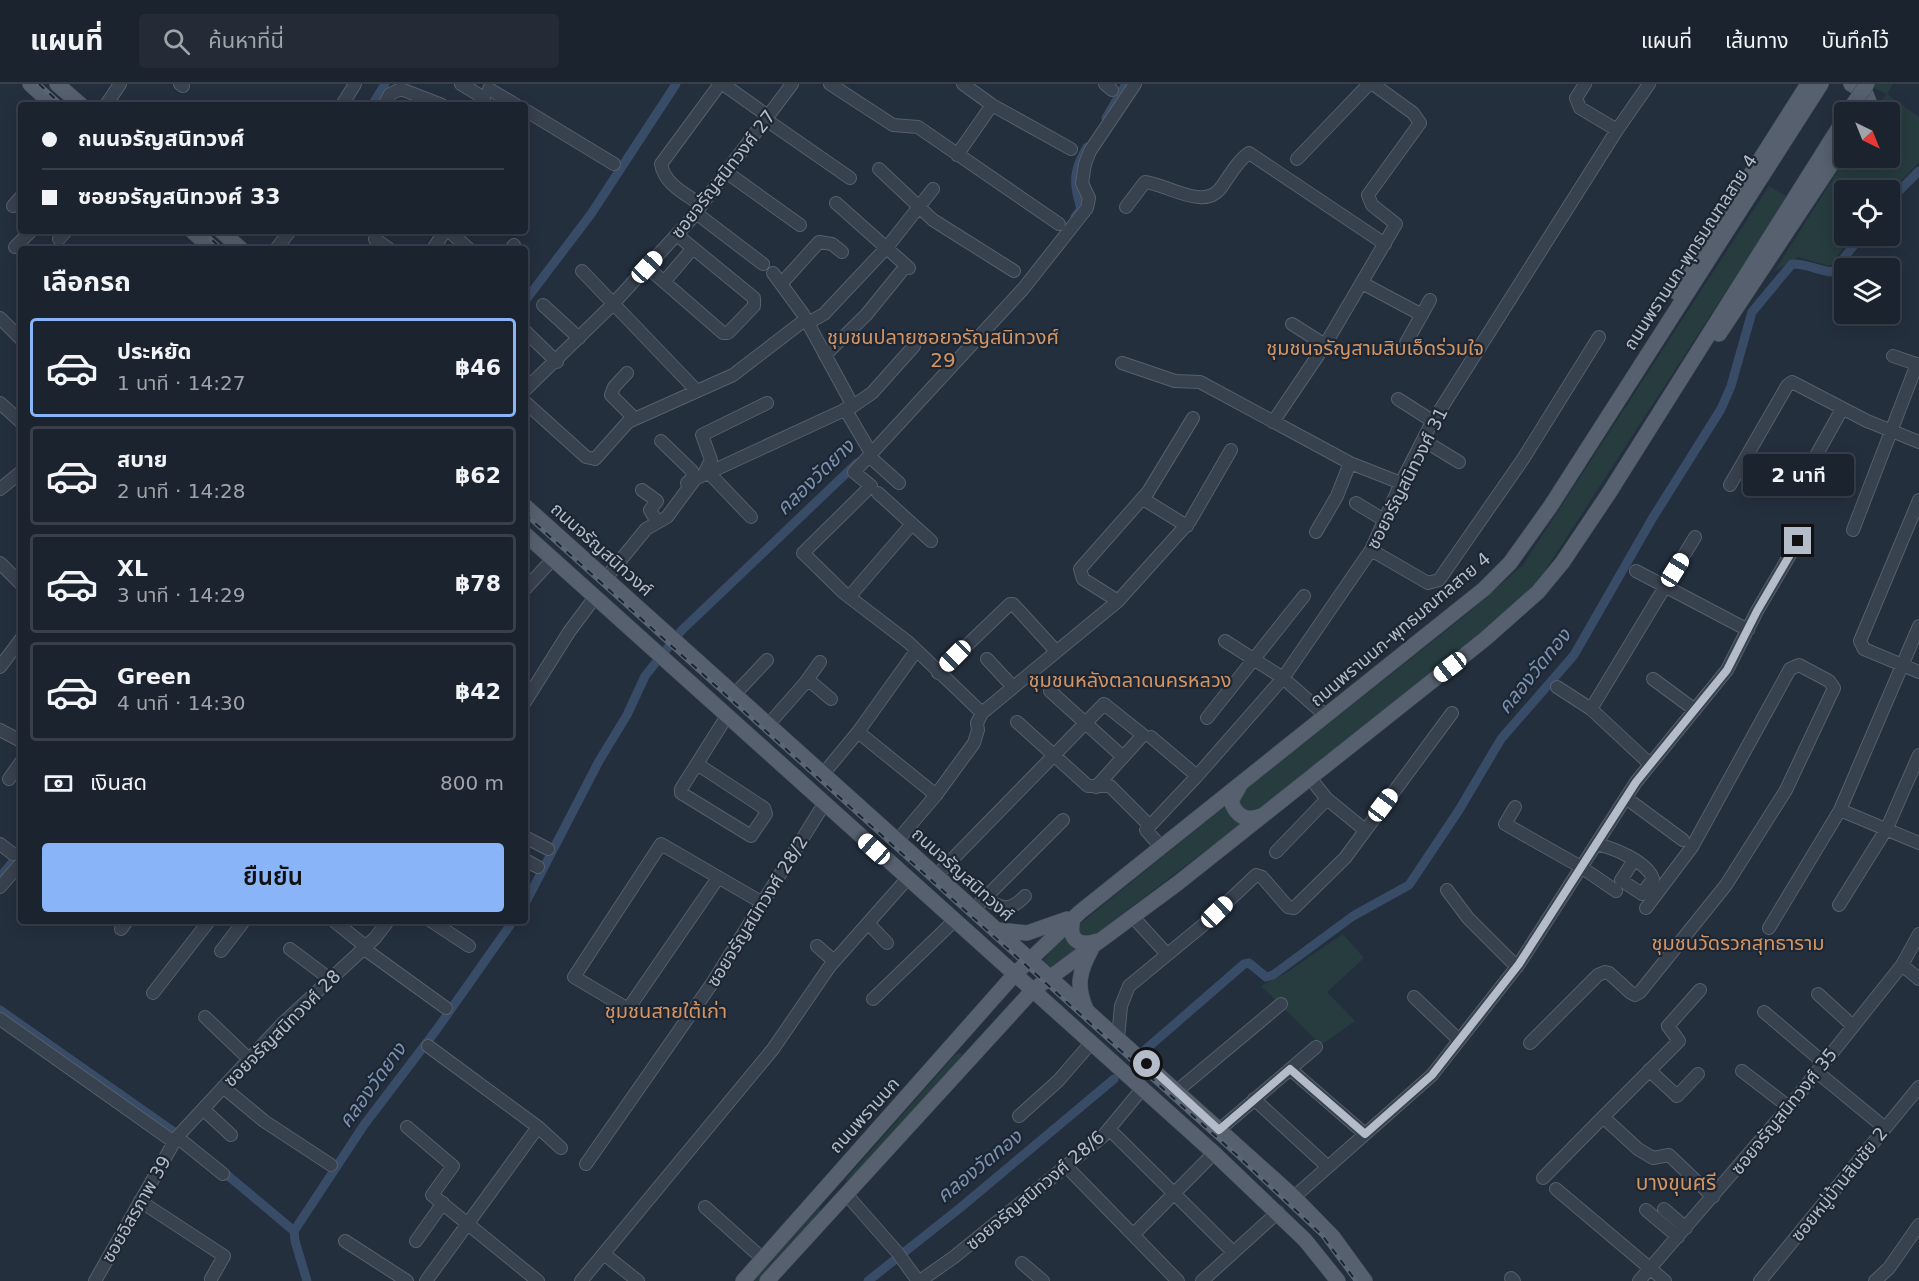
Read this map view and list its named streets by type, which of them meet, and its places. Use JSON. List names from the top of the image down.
{
  "streets": {
    "main road": ["ถนนพรานนก-พุทธมณฑลสาย 4", "ถนนจรัญสนิทวงศ์", "ถนนพรานนก"],
    "street": [
      "ซอยจรัญสนิทวงศ์ 27",
      "ซอยจรัญสนิทวงศ์ 31",
      "ซอยจรัญสนิทวงศ์ 28/2",
      "ซอยจรัญสนิทวงศ์ 28",
      "ซอยจรัญสนิทวงศ์ 35",
      "ซอยหมู่บ้านสินชัย 2",
      "ซอยจรัญสนิทวงศ์ 28/6",
      "ซอยอิสรภาพ 39"
    ]
  },
  "crossings": [
    ["ถนนพรานนก-พุทธมณฑลสาย 4", "ถนนจรัญสนิทวงศ์"],
    ["ถนนพรานนก-พุทธมณฑลสาย 4", "ถนนพรานนก"],
    ["ถนนจรัญสนิทวงศ์", "ซอยจรัญสนิทวงศ์ 28/2"],
    ["ถนนจรัญสนิทวงศ์", "ถนนพรานนก"],
    ["ถนนจรัญสนิทวงศ์", "ซอยจรัญสนิทวงศ์ 28/6"],
    ["ซอยจรัญสนิทวงศ์ 28", "ซอยอิสรภาพ 39"]
  ],
  "districts": [
    "ชุมชนปลายซอยจรัญสนิทวงศ์ 29",
    "ชุมชนจรัญสามสิบเอ็ดร่วมใจ",
    "ชุมชนหลังตลาดนครหลวง",
    "ชุมชนวัดรวกสุทธาราม",
    "ชุมชนสายใต้เก่า",
    "บางขุนศรี"
  ],
  "water": ["คลองวัดยาง", "คลองวัดทอง"],
  "north": "bottom right",
  "page": {
    "header": "แผนที่",
    "search": "ค้นหาที่นี่",
    "nav": ["แผนที่", "เส้นทาง", "บันทึกไว้"],
    "banner": ["ถนนจรัญสนิทวงศ์", "ซอยจรัญสนิทวงศ์ 33"],
    "heading": "เลือกรถ",
    "list": [
      {
        "name": "ประหยัด",
        "note": "1 นาที · 14:27",
        "value": "฿46"
      },
      {
        "name": "สบาย",
        "note": "2 นาที · 14:28",
        "value": "฿62"
      },
      {
        "name": "XL",
        "note": "3 นาที · 14:29",
        "value": "฿78"
      },
      {
        "name": "Green",
        "note": "4 นาที · 14:30",
        "value": "฿42"
      }
    ],
    "bubble": "2 นาที",
    "pay": ["เงินสด", "800 m"],
    "buttons": "ยืนยัน"
  }
}
